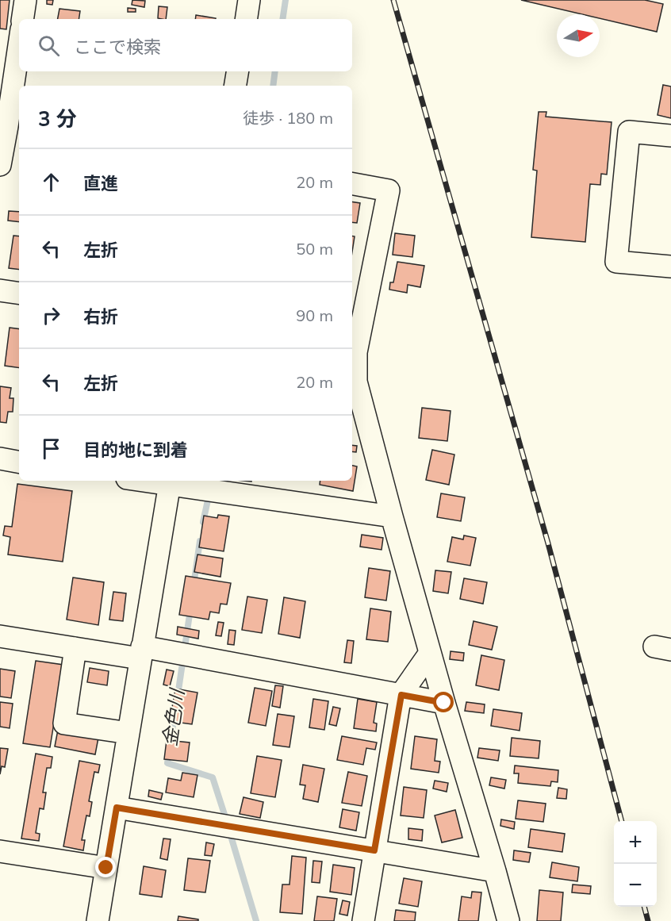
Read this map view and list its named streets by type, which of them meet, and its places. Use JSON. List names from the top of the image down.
{
  "water": ["金色川"],
  "north": "right",
  "page": {
    "search": "ここで検索",
    "heading": ["3 分", "徒歩 · 180 m"],
    "list": [
      ["直進", "20 m"],
      ["左折", "50 m"],
      ["右折", "90 m"],
      ["左折", "20 m"],
      "目的地に到着"
    ],
    "map_buttons": ["+", "−"]
  }
}
